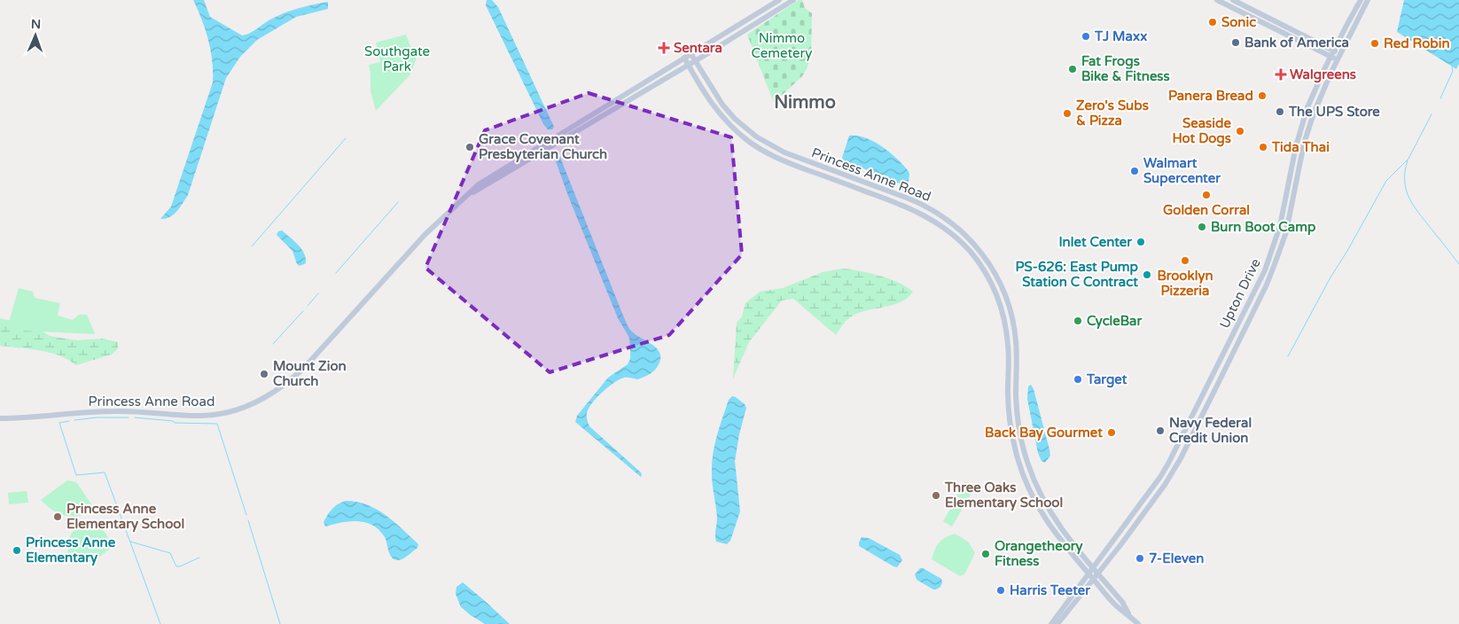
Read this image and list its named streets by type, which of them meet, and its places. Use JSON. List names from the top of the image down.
{
  "streets": {
    "main road": ["Princess Anne Road", "Upton Drive"]
  },
  "crossings": [
    ["Princess Anne Road", "Upton Drive"]
  ],
  "districts": ["Nimmo"],
  "parks": ["Nimmo Cemetery", "Southgate Park"],
  "places": {
    "other": [
      "Sonic",
      "TJ Maxx",
      "Bank of America",
      "Red Robin",
      "Fat Frogs Bike & Fitness",
      "Panera Bread",
      "The UPS Store",
      "Zero's Subs & Pizza",
      "Seaside Hot Dogs",
      "Grace Covenant Presbyterian Church",
      "Tida Thai",
      "Walmart Supercenter",
      "Golden Corral",
      "Burn Boot Camp",
      "Inlet Center",
      "Brooklyn Pizzeria",
      "PS-626: East Pump Station C Contract",
      "CycleBar",
      "Mount Zion Church",
      "Target",
      "Navy Federal Credit Union",
      "Back Bay Gourmet",
      "Three Oaks Elementary School",
      "Princess Anne Elementary School",
      "Princess Anne Elementary",
      "Orangetheory Fitness",
      "7-Eleven",
      "Harris Teeter"
    ],
    "health": ["Sentara", "Walgreens"]
  },
  "north": "top"
}
